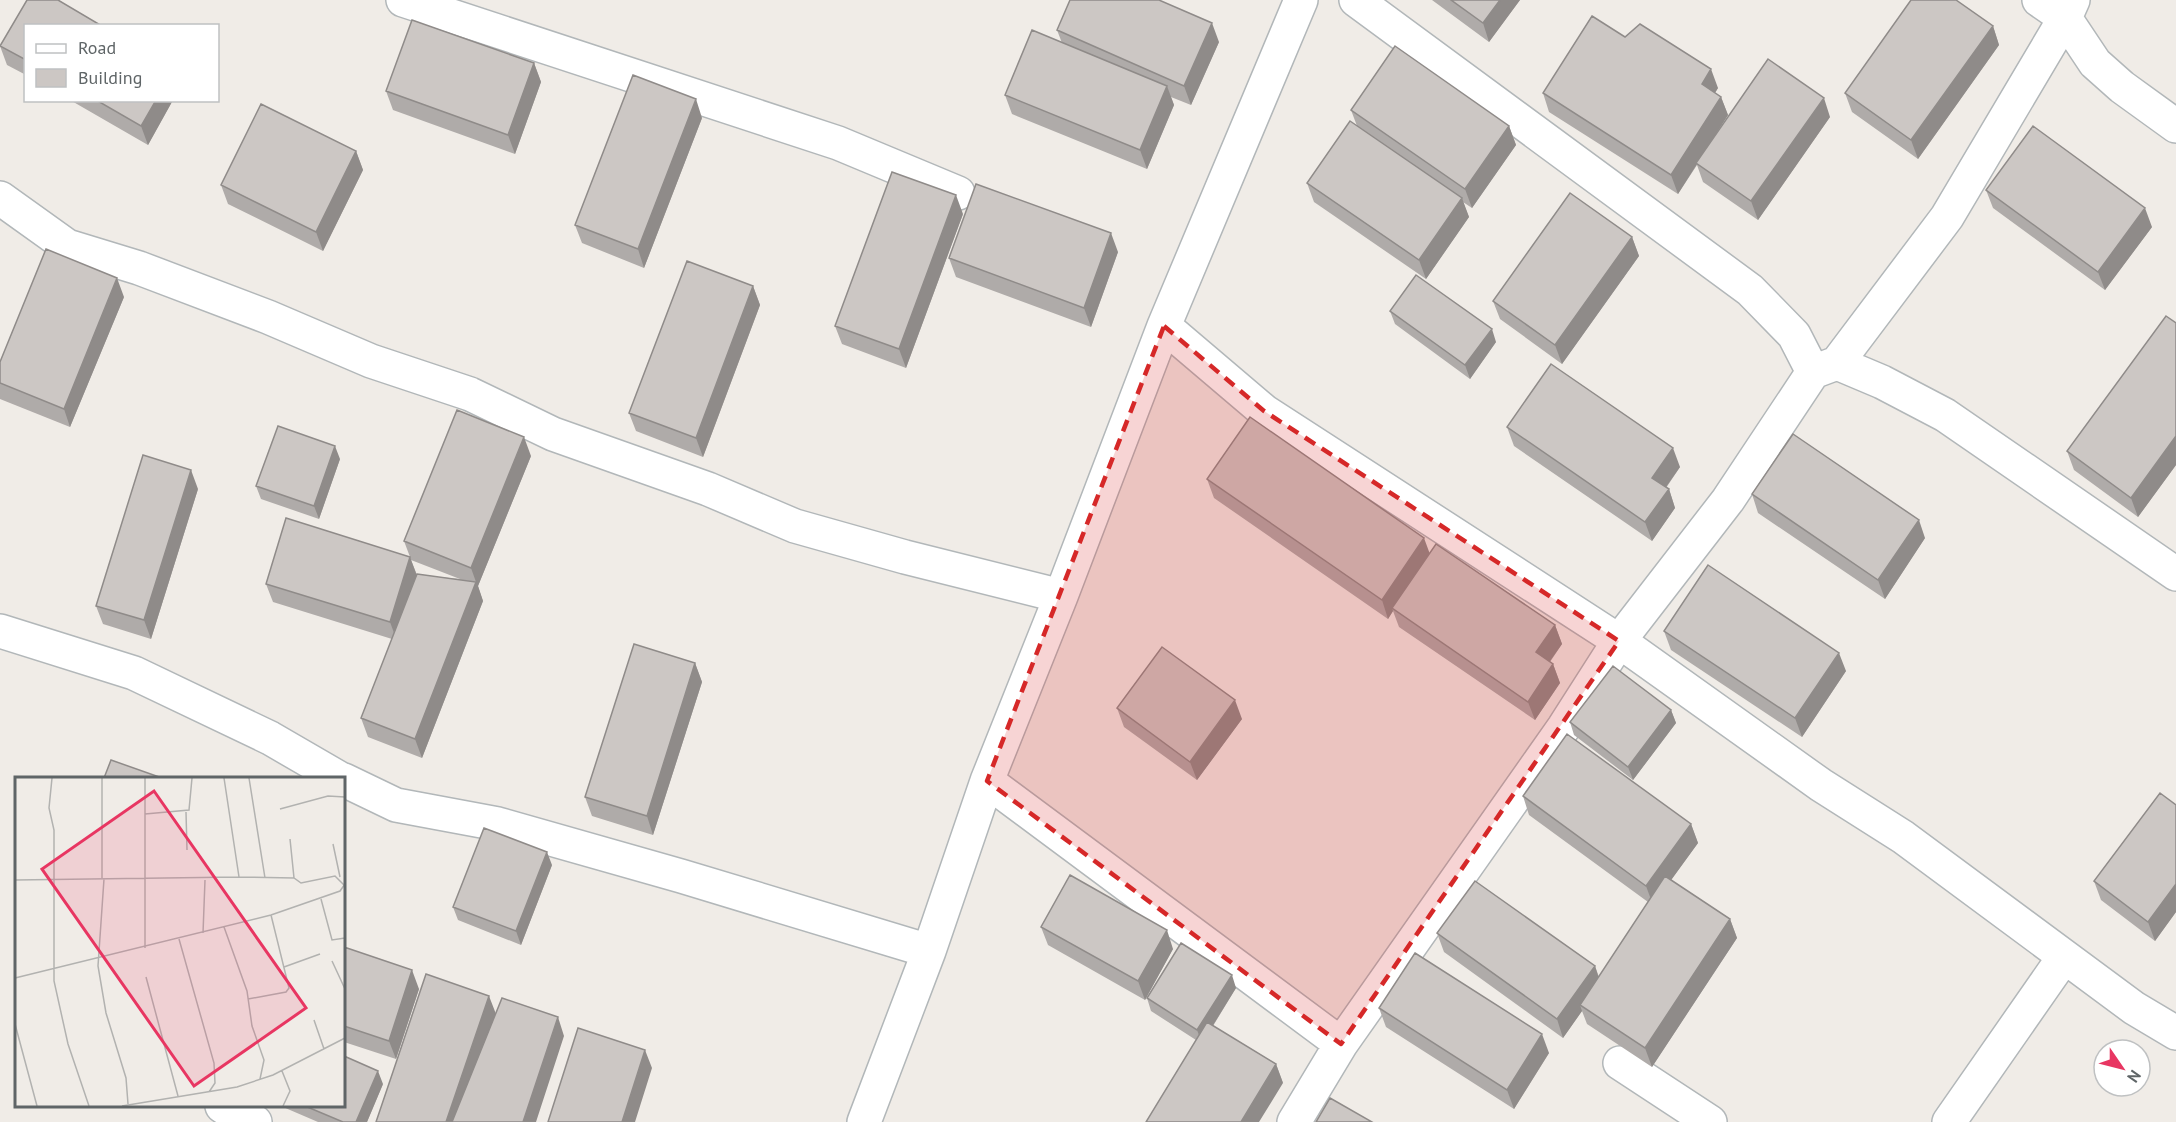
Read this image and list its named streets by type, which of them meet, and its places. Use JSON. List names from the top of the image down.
{
  "legend": ["Road", "Building"],
  "north": "bottom right"
}
